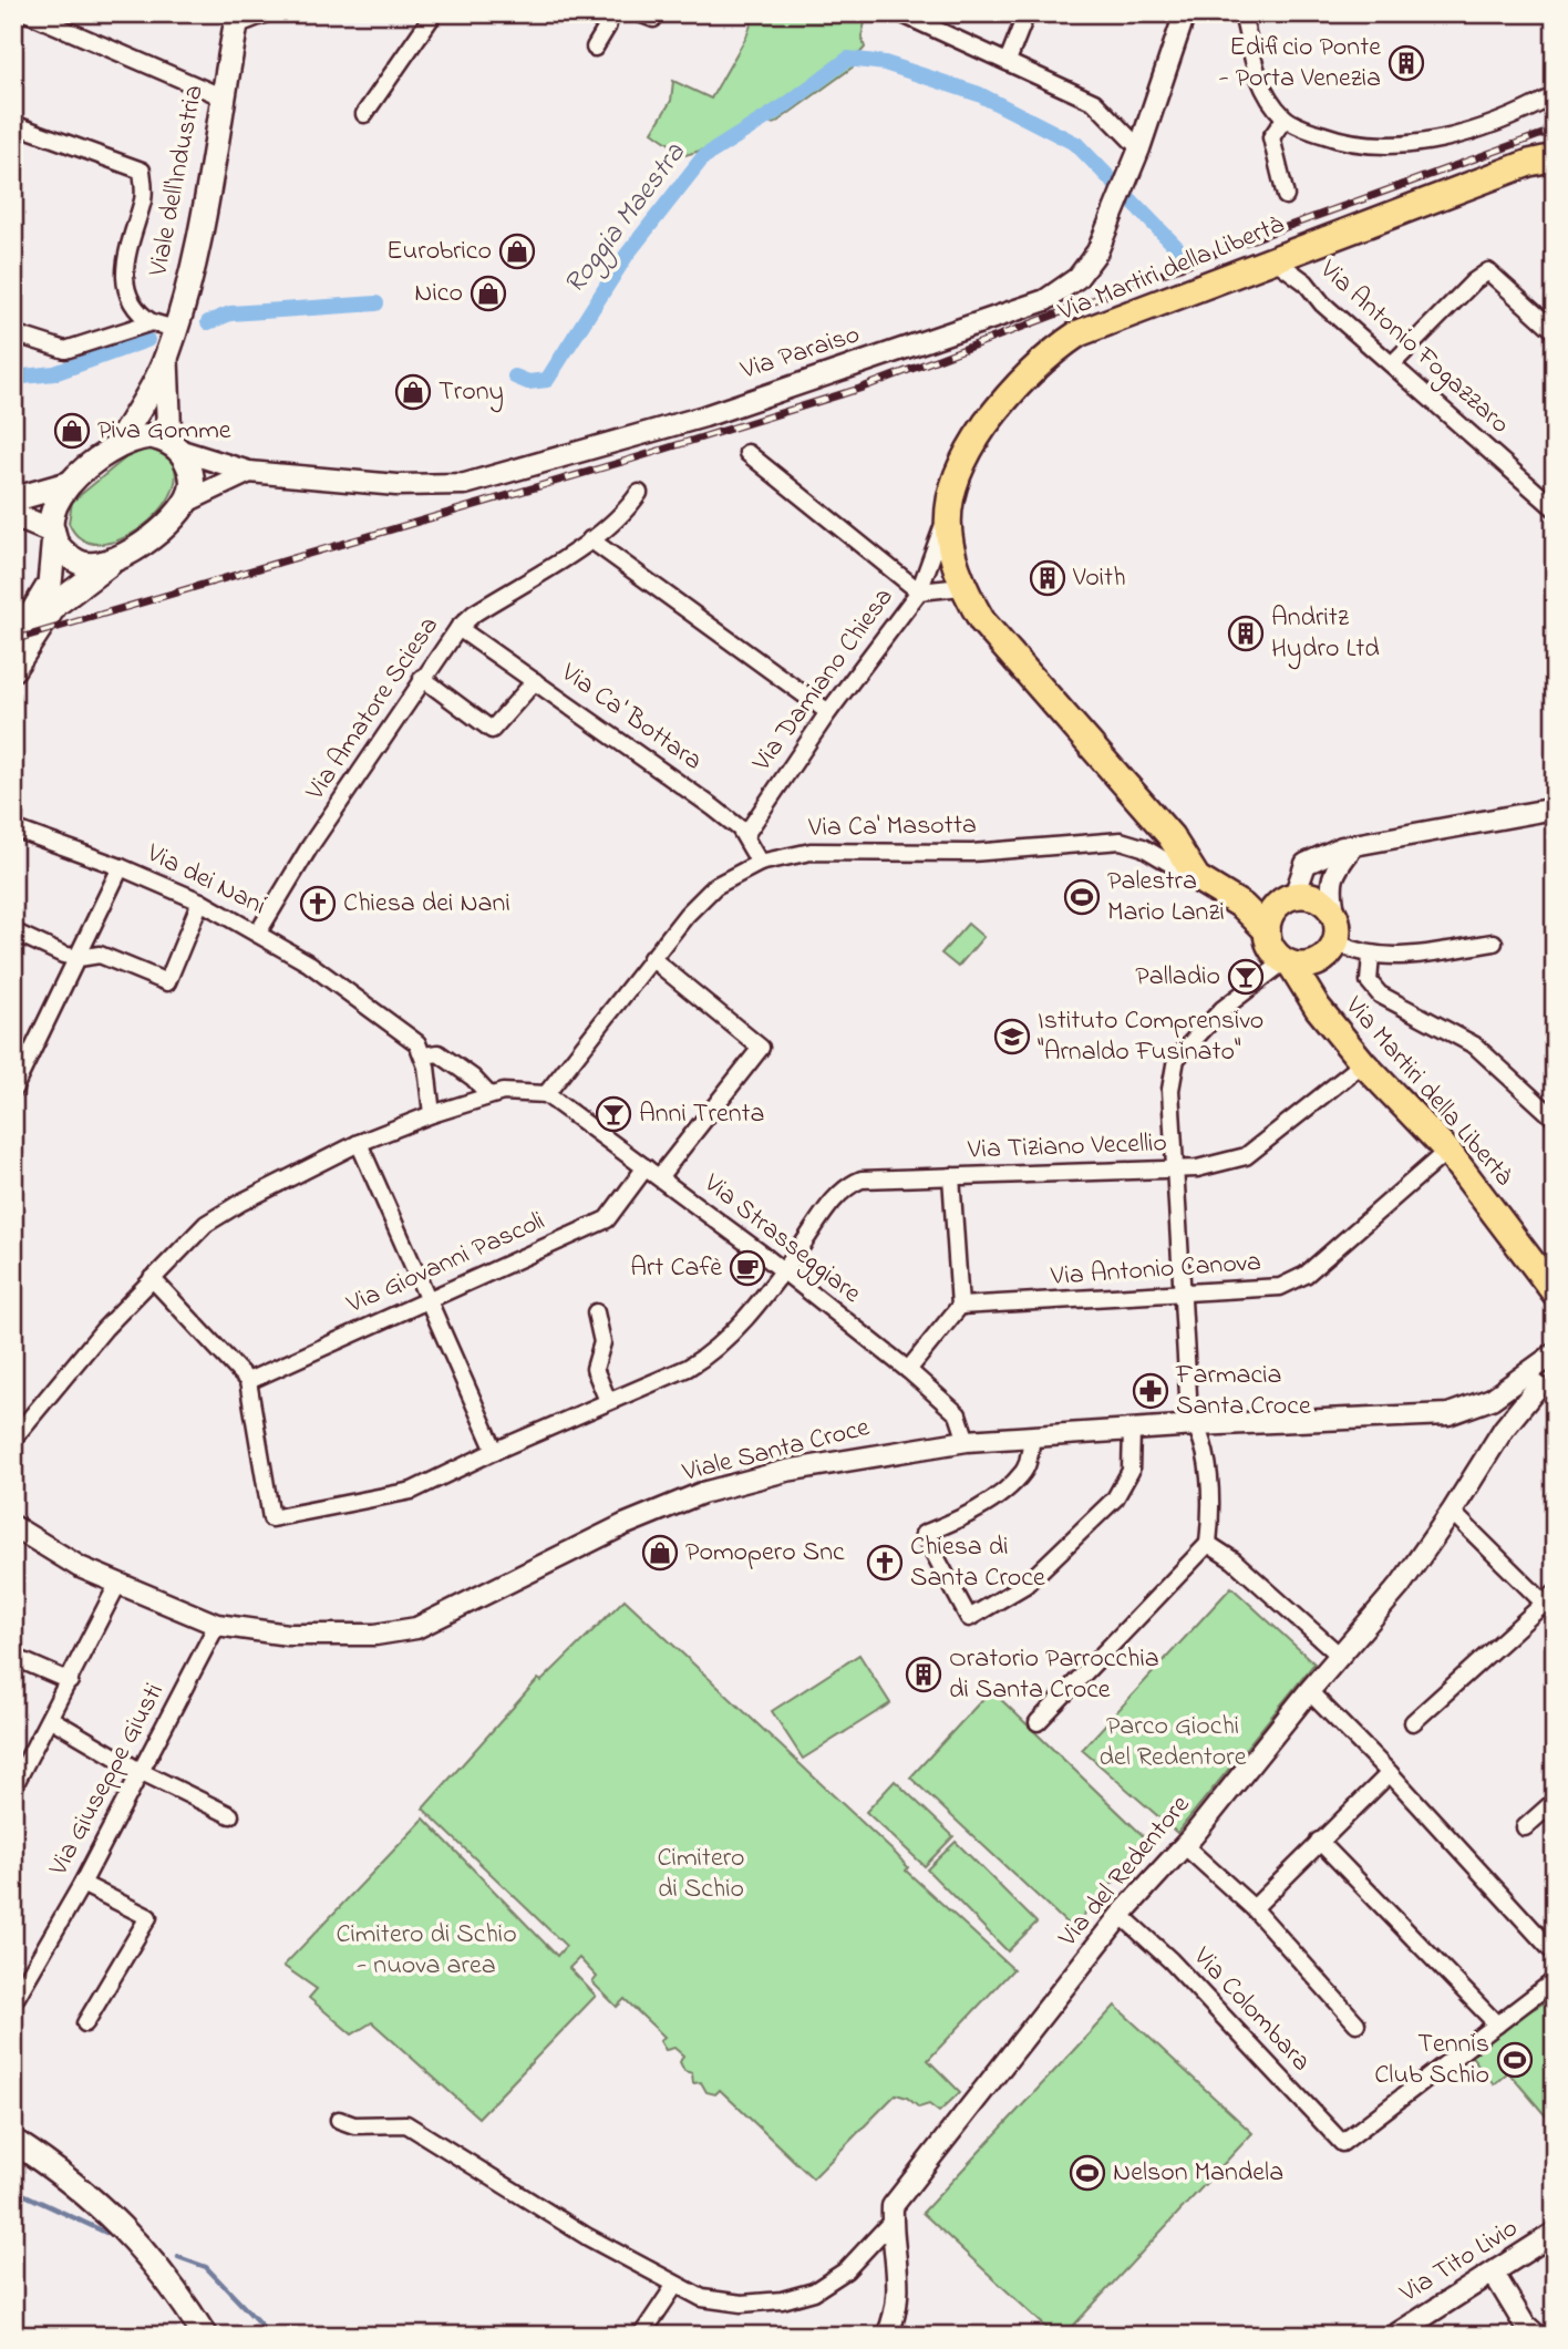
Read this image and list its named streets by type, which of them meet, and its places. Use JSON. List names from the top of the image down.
{
  "streets": {
    "main road": ["Viale dell'Industria", "Via Martiri della Libertà"],
    "street": [
      "Via Antonio Fogazzaro",
      "Via Paraiso",
      "Via Damiano Chiesa",
      "Via Amatore Sciesa",
      "Via Ca' Bottara",
      "Via Ca' Masotta",
      "Via dei Nani",
      "Via Tiziano Vecellio",
      "Via Strasseggiare",
      "Via Giovanni Pascoli",
      "Via Antonio Canova",
      "Viale Santa Croce",
      "Via Giuseppe Giusti",
      "Via del Redentore",
      "Via Colombara",
      "Via Tito Livio"
    ]
  },
  "crossings": [
    ["Viale dell'Industria", "Via Paraiso"],
    ["Via Martiri della Libertà", "Via Antonio Fogazzaro"],
    ["Via Martiri della Libertà", "Via Damiano Chiesa"],
    ["Via Martiri della Libertà", "Via Ca' Masotta"],
    ["Via Martiri della Libertà", "Via Tiziano Vecellio"],
    ["Via Martiri della Libertà", "Via Antonio Canova"],
    ["Via Damiano Chiesa", "Via Ca' Bottara"],
    ["Via Amatore Sciesa", "Via Ca' Bottara"],
    ["Via Amatore Sciesa", "Via dei Nani"],
    ["Via Ca' Bottara", "Via Ca' Masotta"],
    ["Via Ca' Masotta", "Via Strasseggiare"],
    ["Via Ca' Masotta", "Via Giovanni Pascoli"],
    ["Via Tiziano Vecellio", "Via Strasseggiare"],
    ["Via Tiziano Vecellio", "Via Giovanni Pascoli"],
    ["Via Strasseggiare", "Via Giovanni Pascoli"],
    ["Via Strasseggiare", "Viale Santa Croce"],
    ["Viale Santa Croce", "Via Giuseppe Giusti"],
    ["Viale Santa Croce", "Via del Redentore"],
    ["Via del Redentore", "Via Colombara"]
  ],
  "water": ["Roggia Maestra"],
  "parks": ["Parco Giochi del Redentore", "Cimitero di Schio", "Cimitero di Schio - nuova area"],
  "places": {
    "building": [
      "Edificio Ponte - Porta Venezia",
      "Voith",
      "Andritz Hydro Ltd",
      "Oratorio Parrocchia di Santa Croce"
    ],
    "shop": [
      "Eurobrico",
      "Nico",
      "Trony",
      "Piva Gomme",
      "Pomopero Snc"
    ],
    "sports": ["Palestra Mario Lanzi", "Tennis Club Schio", "Nelson Mandela"],
    "church": ["Chiesa dei Nani", "Chiesa di Santa Croce"],
    "bar": ["Palladio", "Anni Trenta"],
    "school or university": ["Istituto Comprensivo \"Arnaldo Fusinato\""],
    "cafe": ["Art Cafè"],
    "pharmacy": ["Farmacia Santa Croce"]
  }
}
